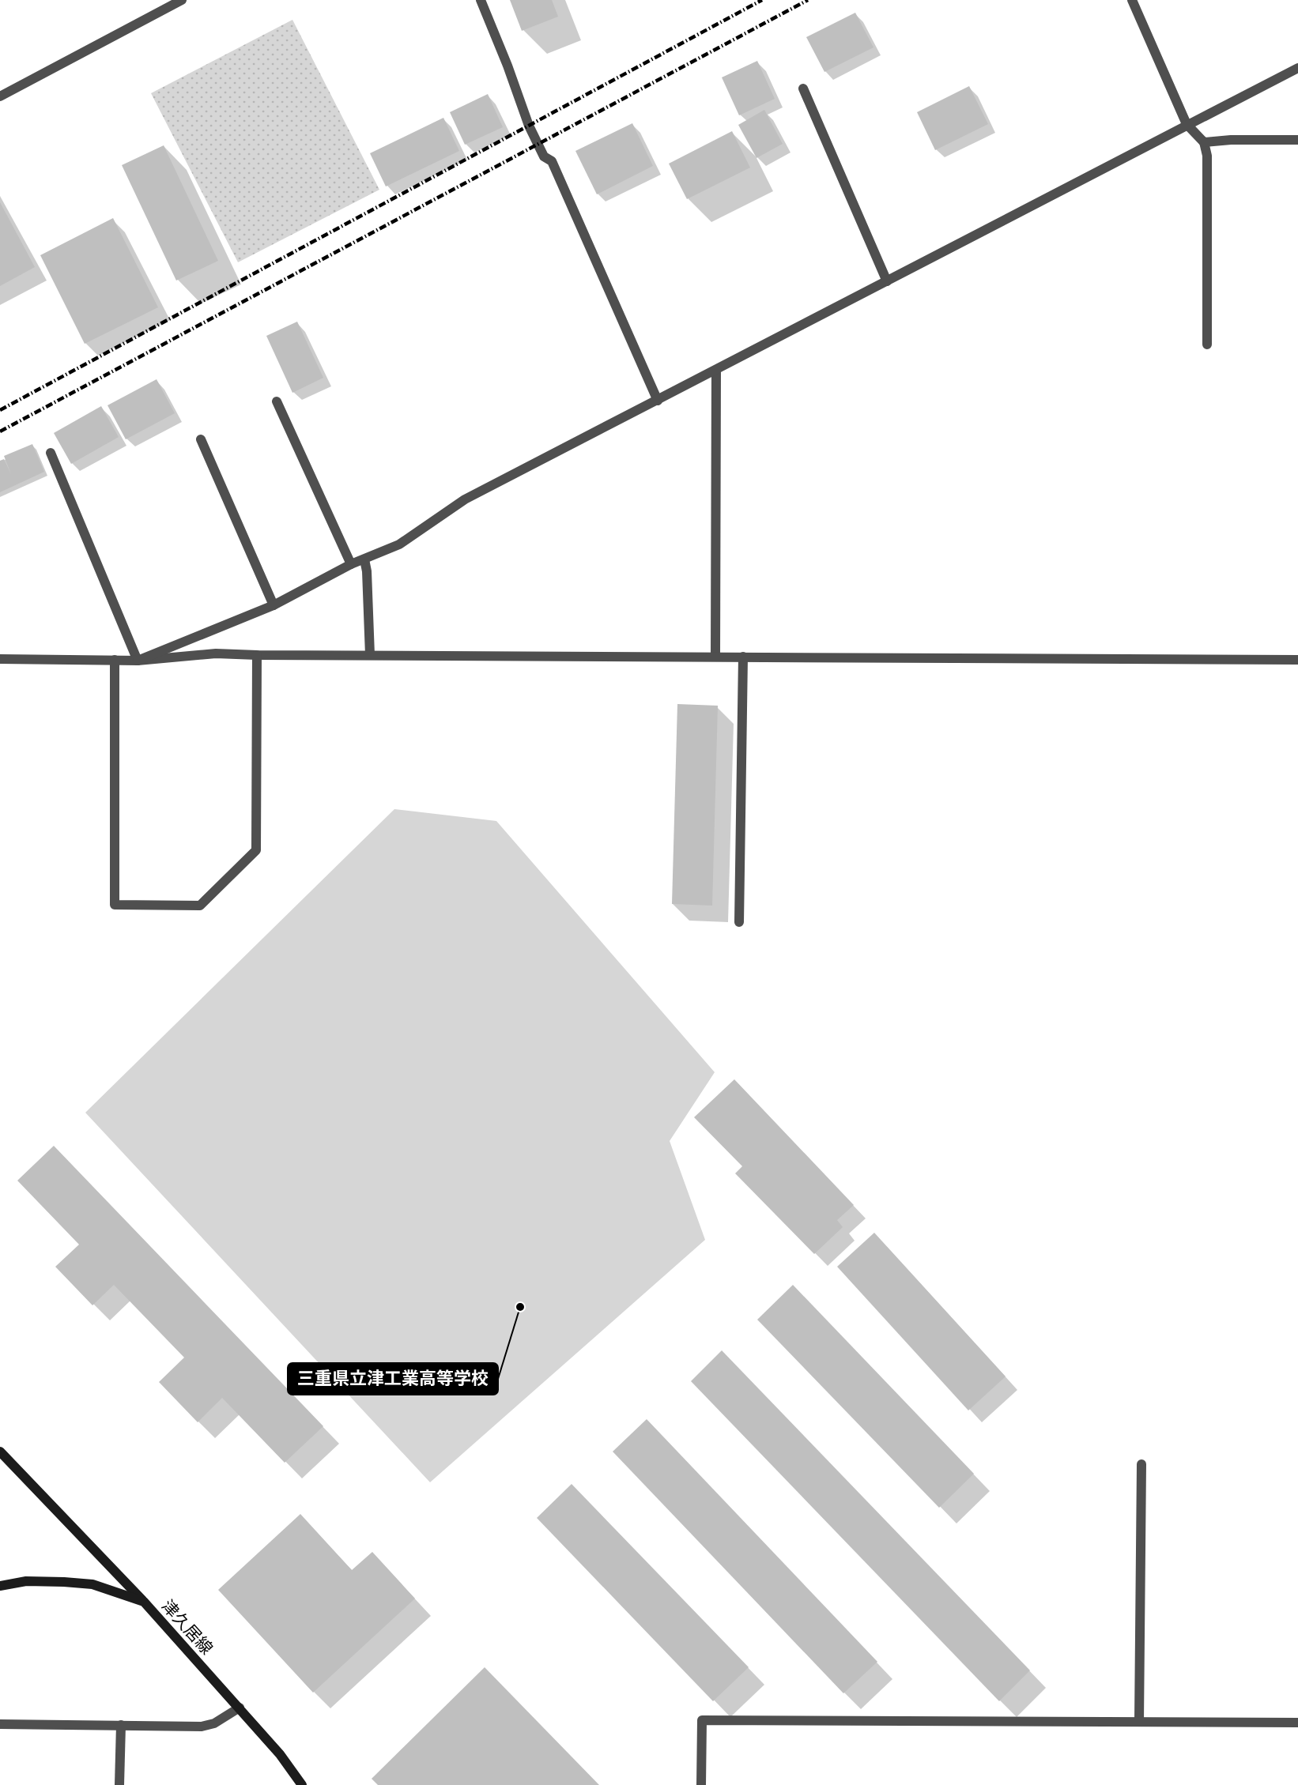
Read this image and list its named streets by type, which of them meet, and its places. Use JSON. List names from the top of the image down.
{
  "streets": {
    "main road": ["津久居線"]
  },
  "places": ["三重県立津工業高等学校"]
}
